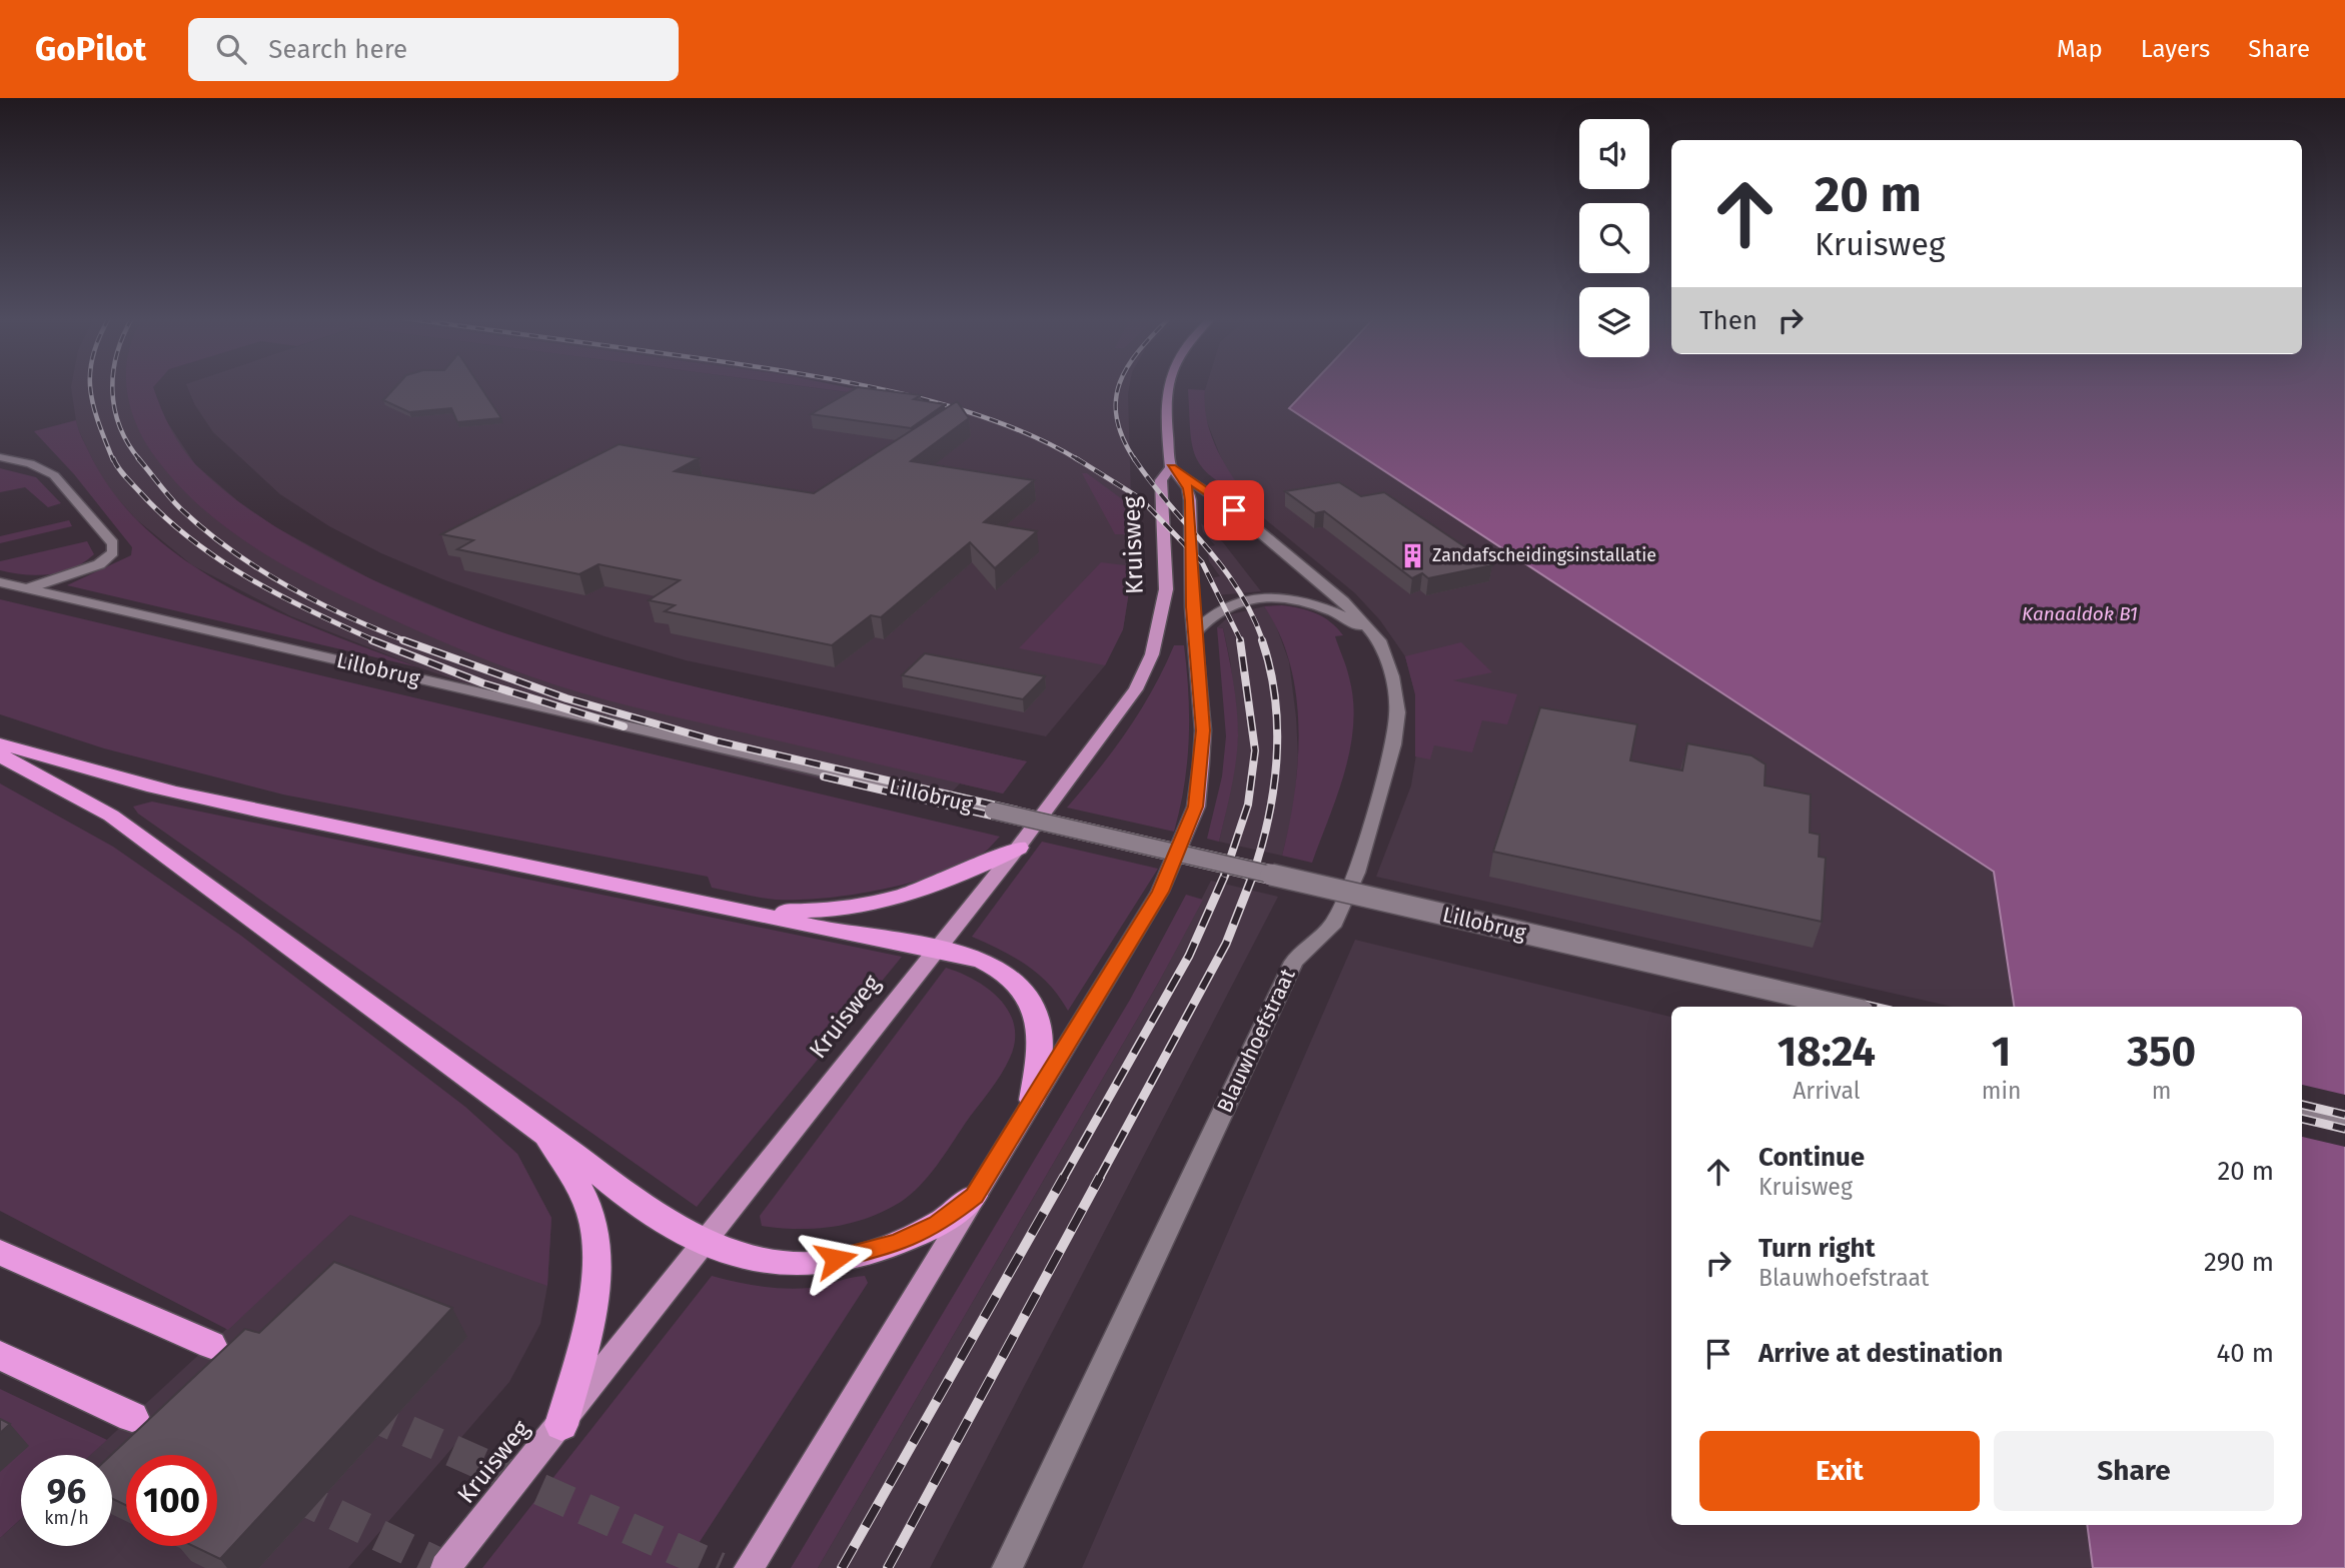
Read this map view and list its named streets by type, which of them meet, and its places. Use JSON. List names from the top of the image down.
{
  "streets": {
    "main road": ["Kruisweg"],
    "street": ["Lillobrug", "Blauwhoefstraat"]
  },
  "crossings": [
    ["Kruisweg", "Blauwhoefstraat"]
  ],
  "water": ["Kanaaldok B1"],
  "places": {
    "building": ["Zandafscheidingsinstallatie"]
  },
  "page": {
    "header": "GoPilot",
    "search": "Search here",
    "nav": ["Map", "Layers", "Share"],
    "turn": ["20 m", "Kruisweg"],
    "then": "Then",
    "eta": [
      "18:24",
      "Arrival",
      "1",
      "min",
      "350",
      "m"
    ],
    "list": [
      {
        "name": "Continue",
        "note": "Kruisweg",
        "value": "20 m"
      },
      {
        "name": "Turn right",
        "note": "Blauwhoefstraat",
        "value": "290 m"
      },
      {
        "name": "Arrive at destination",
        "value": "40 m"
      }
    ],
    "buttons": ["Exit", "Share"],
    "speed": "96 km/h",
    "limit": "100"
  }
}
